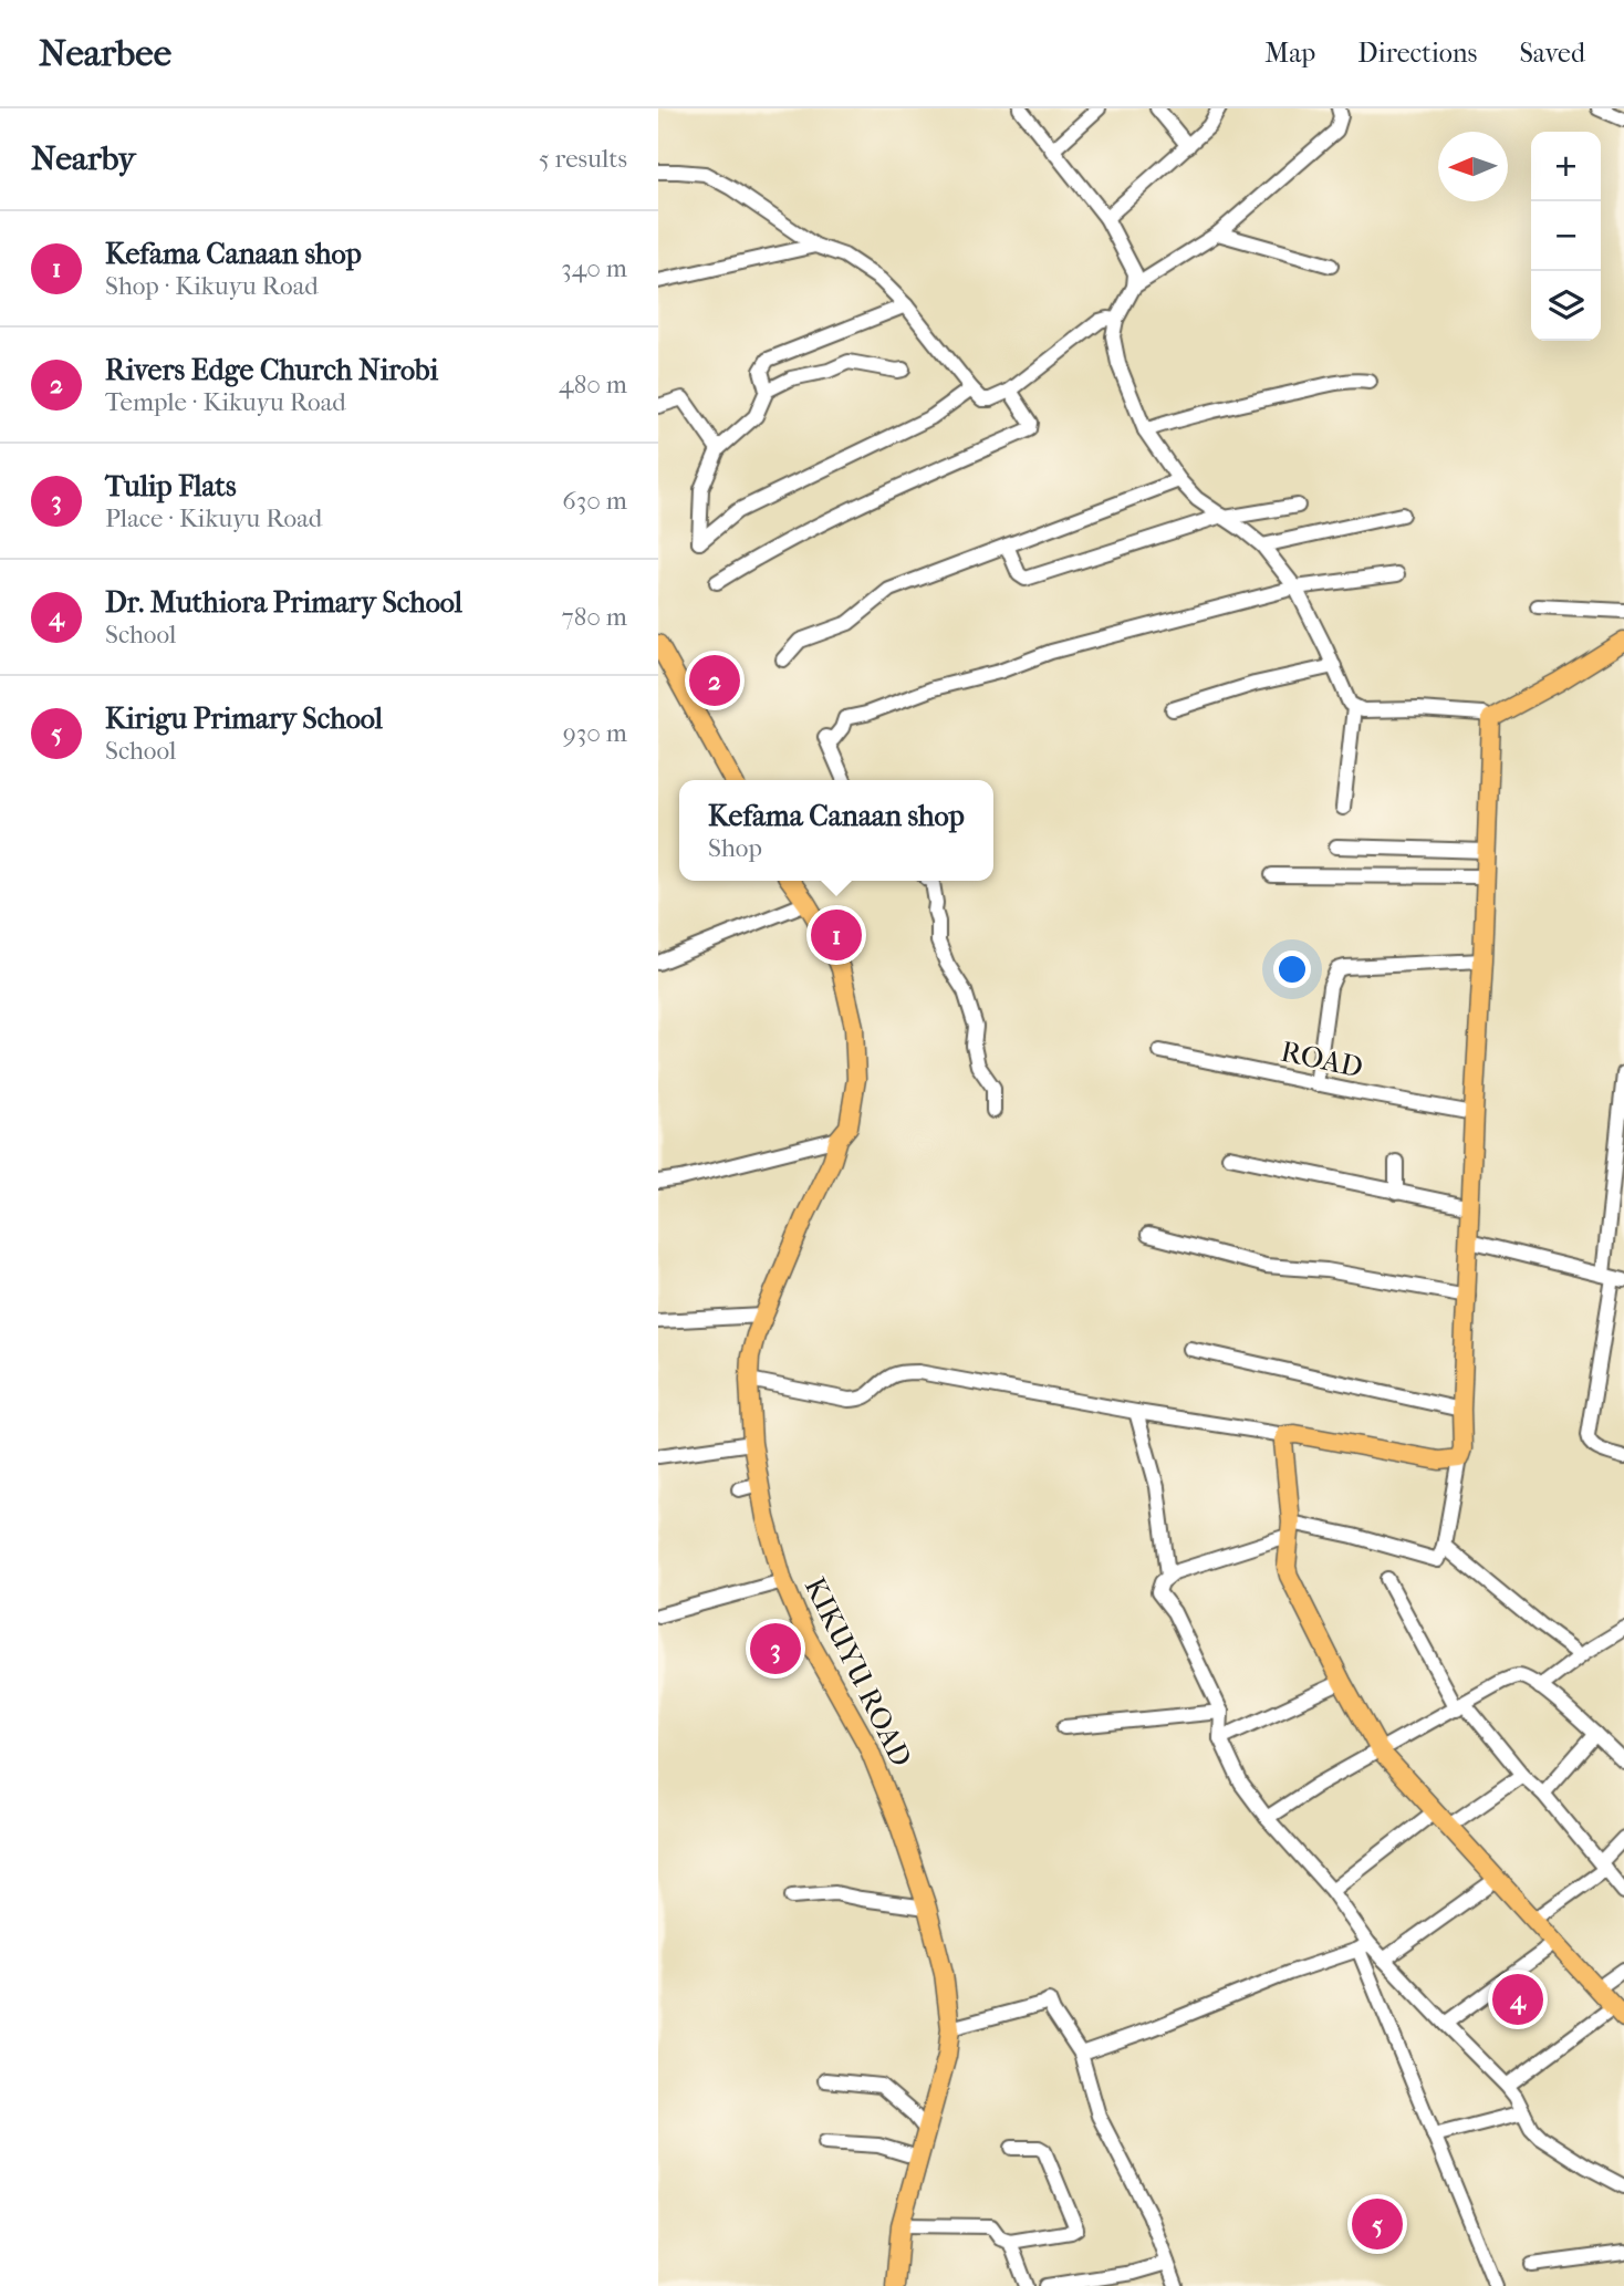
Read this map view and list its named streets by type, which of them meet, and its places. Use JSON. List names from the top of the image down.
{
  "streets": {
    "main road": ["KIKUYU ROAD"],
    "street": ["ROAD"]
  },
  "north": "left",
  "page": {
    "header": "Nearbee",
    "nav": ["Map", "Directions", "Saved"],
    "heading": ["Nearby", "5 results"],
    "map_buttons": ["+", "−"],
    "list": [
      {
        "mark": "1",
        "name": "Kefama Canaan shop",
        "note": "Shop · Kikuyu Road",
        "value": "340 m"
      },
      {
        "mark": "2",
        "name": "Rivers Edge Church Nirobi",
        "note": "Temple · Kikuyu Road",
        "value": "480 m"
      },
      {
        "mark": "3",
        "name": "Tulip Flats",
        "note": "Place · Kikuyu Road",
        "value": "630 m"
      },
      {
        "mark": "4",
        "name": "Dr. Muthiora Primary School",
        "note": "School",
        "value": "780 m"
      },
      {
        "mark": "5",
        "name": "Kirigu Primary School",
        "note": "School",
        "value": "930 m"
      }
    ],
    "pins": [
      "2",
      "1",
      "3",
      "4",
      "5"
    ],
    "popup": ["Kefama Canaan shop", "Shop"]
  }
}
